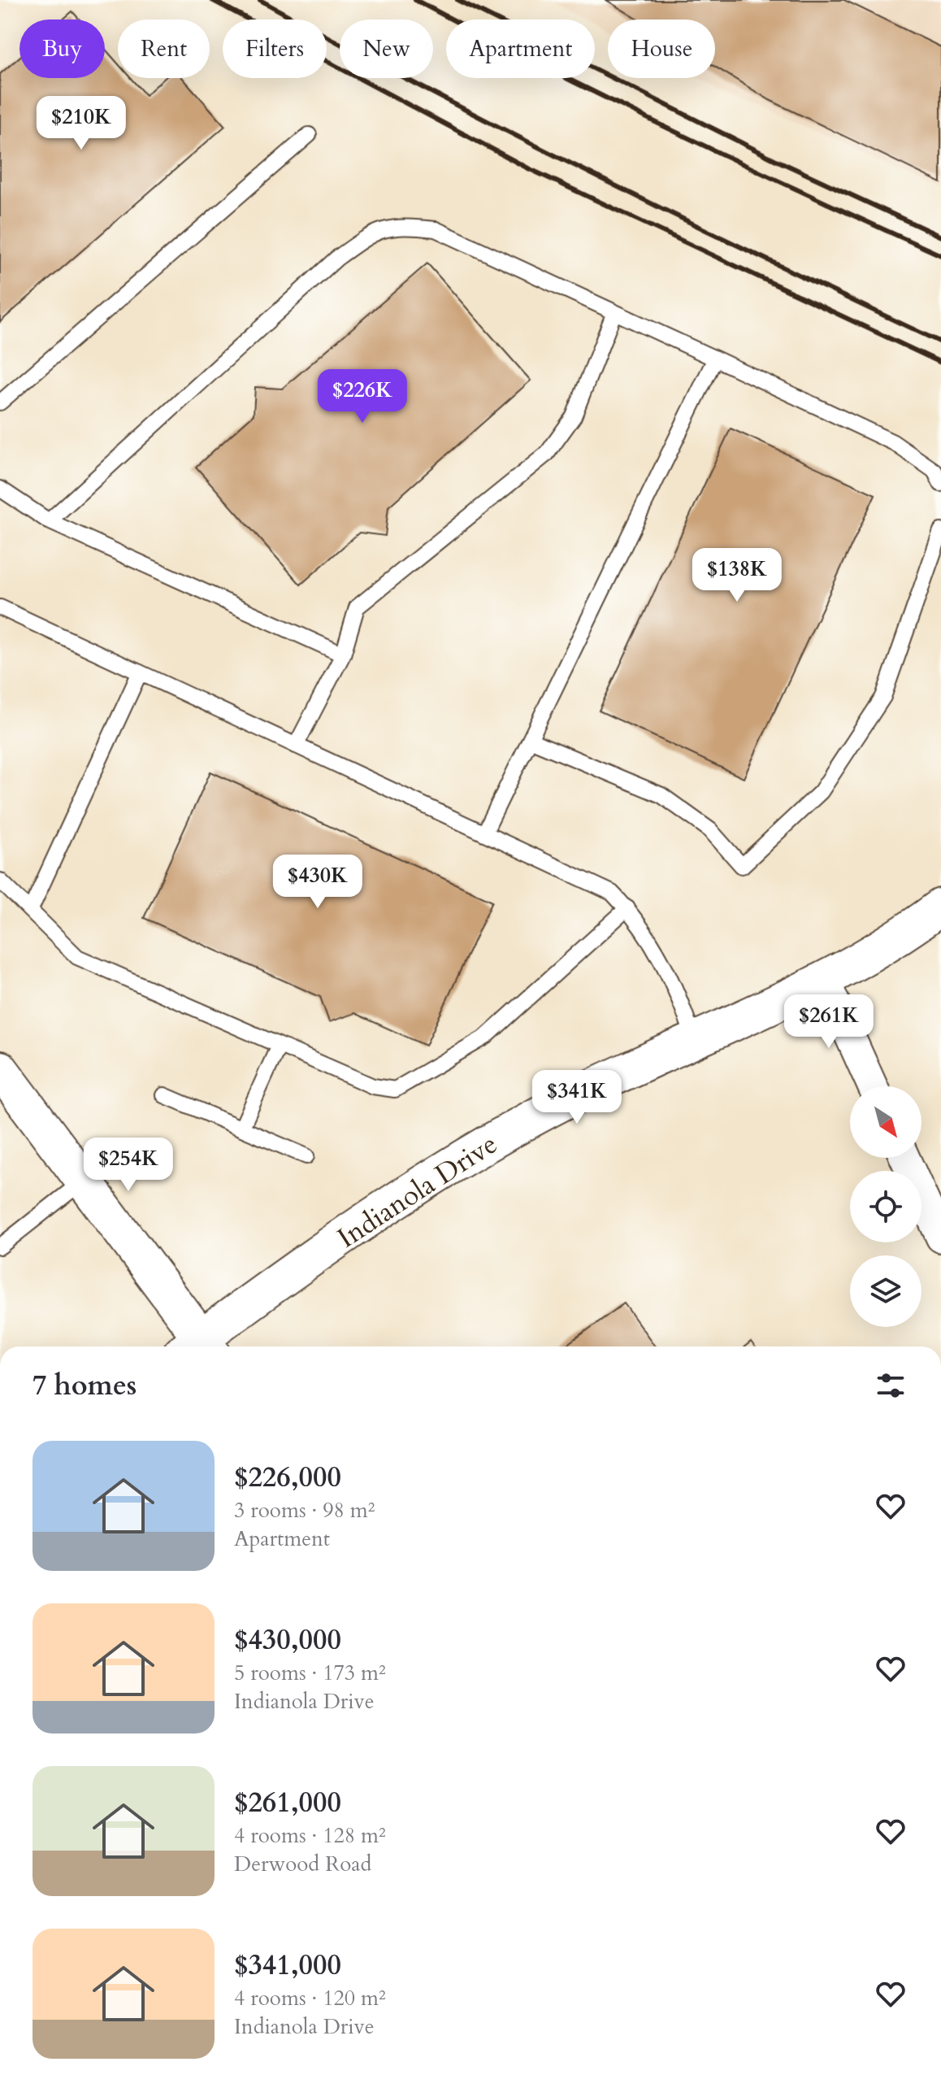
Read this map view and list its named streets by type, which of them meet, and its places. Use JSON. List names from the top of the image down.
{
  "streets": {
    "street": ["Indianola Drive"]
  },
  "north": "bottom right",
  "page": {
    "chip": [
      "Buy",
      "Rent",
      "Filters",
      "New",
      "Apartment",
      "House"
    ],
    "price": [
      "$210K",
      "$226K",
      "$138K",
      "$430K",
      "$261K",
      "$341K",
      "$254K"
    ],
    "heading": "7 homes",
    "list": [
      {
        "name": "$226,000",
        "note": "3 rooms · 98 m² · Apartment"
      },
      {
        "name": "$430,000",
        "note": "5 rooms · 173 m² · Indianola Drive"
      },
      {
        "name": "$261,000",
        "note": "4 rooms · 128 m² · Derwood Road"
      },
      {
        "name": "$341,000",
        "note": "4 rooms · 120 m² · Indianola Drive"
      }
    ]
  }
}
